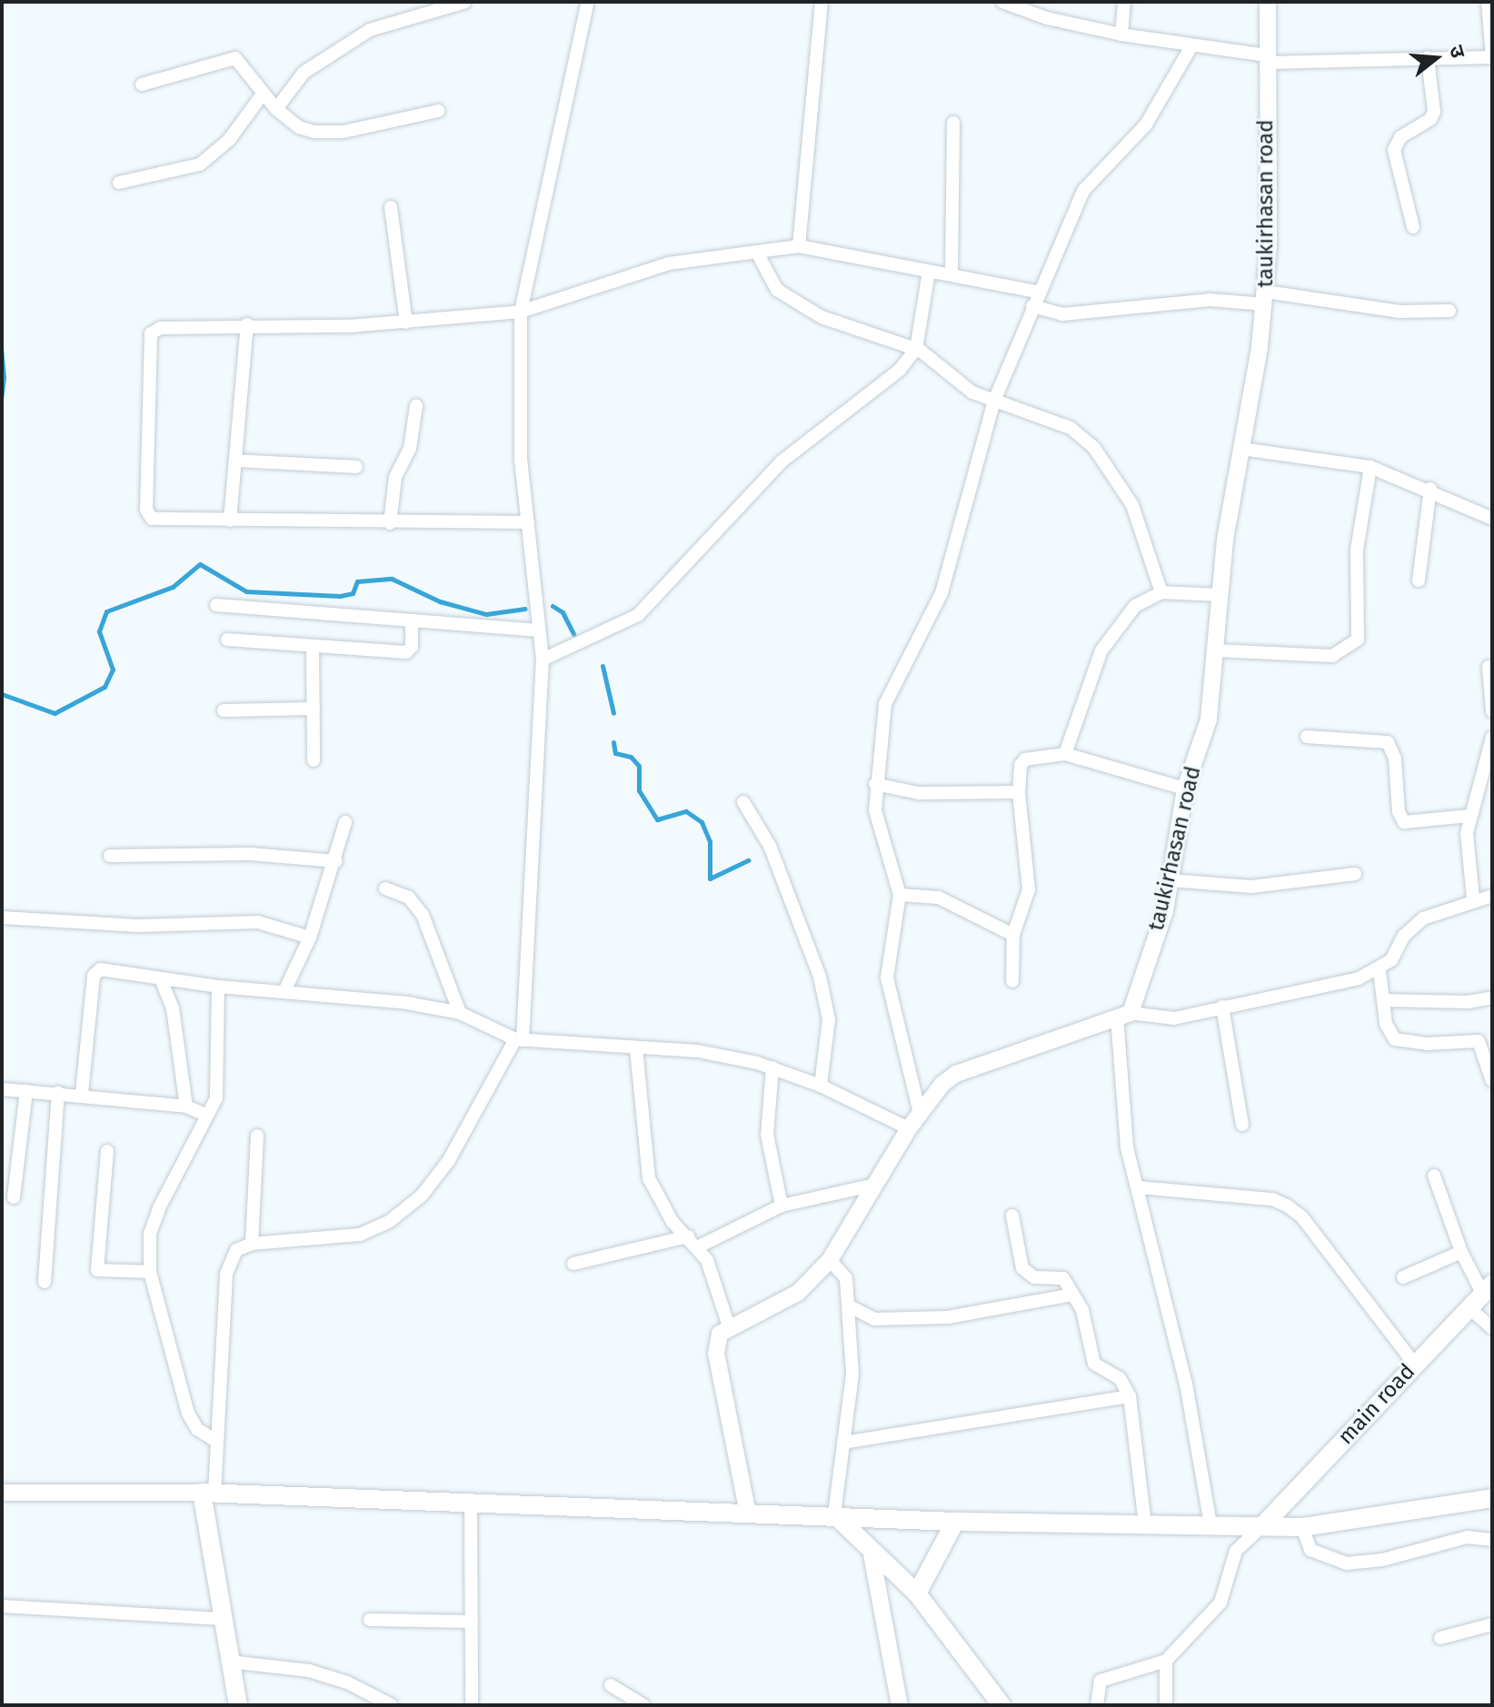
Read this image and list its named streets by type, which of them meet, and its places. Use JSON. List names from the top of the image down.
{
  "streets": {
    "main road": ["main road"],
    "street": ["taukirhasan road"]
  },
  "north": "right"
}
